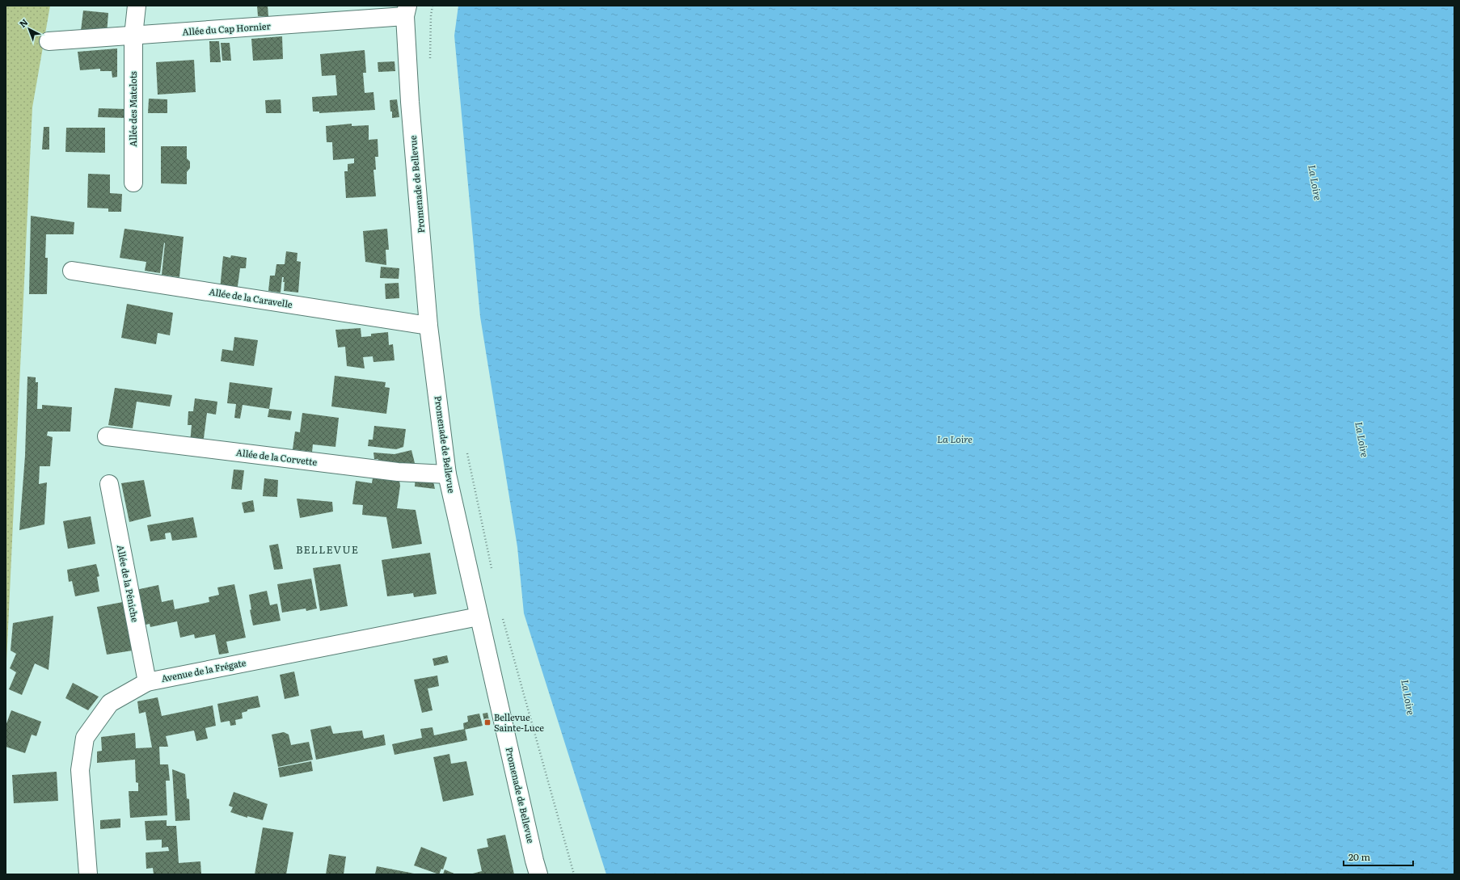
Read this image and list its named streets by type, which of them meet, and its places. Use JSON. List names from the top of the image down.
{
  "streets": {
    "street": [
      "Allée du Cap Hornier",
      "Allée des Matelots",
      "Promenade de Bellevue",
      "Allée de la Caravelle",
      "Allée de la Corvette",
      "Allée de la Péniche",
      "Avenue de la Frégate"
    ]
  },
  "crossings": [
    ["Allée du Cap Hornier", "Allée des Matelots"],
    ["Allée du Cap Hornier", "Promenade de Bellevue"],
    ["Promenade de Bellevue", "Allée de la Caravelle"],
    ["Promenade de Bellevue", "Allée de la Corvette"],
    ["Promenade de Bellevue", "Avenue de la Frégate"],
    ["Allée de la Péniche", "Avenue de la Frégate"]
  ],
  "districts": ["BELLEVUE"],
  "water": ["La Loire"],
  "places": {
    "transit": ["Bellevue Sainte-Luce"]
  },
  "scale_bar": "20 m",
  "north": "top left"
}
